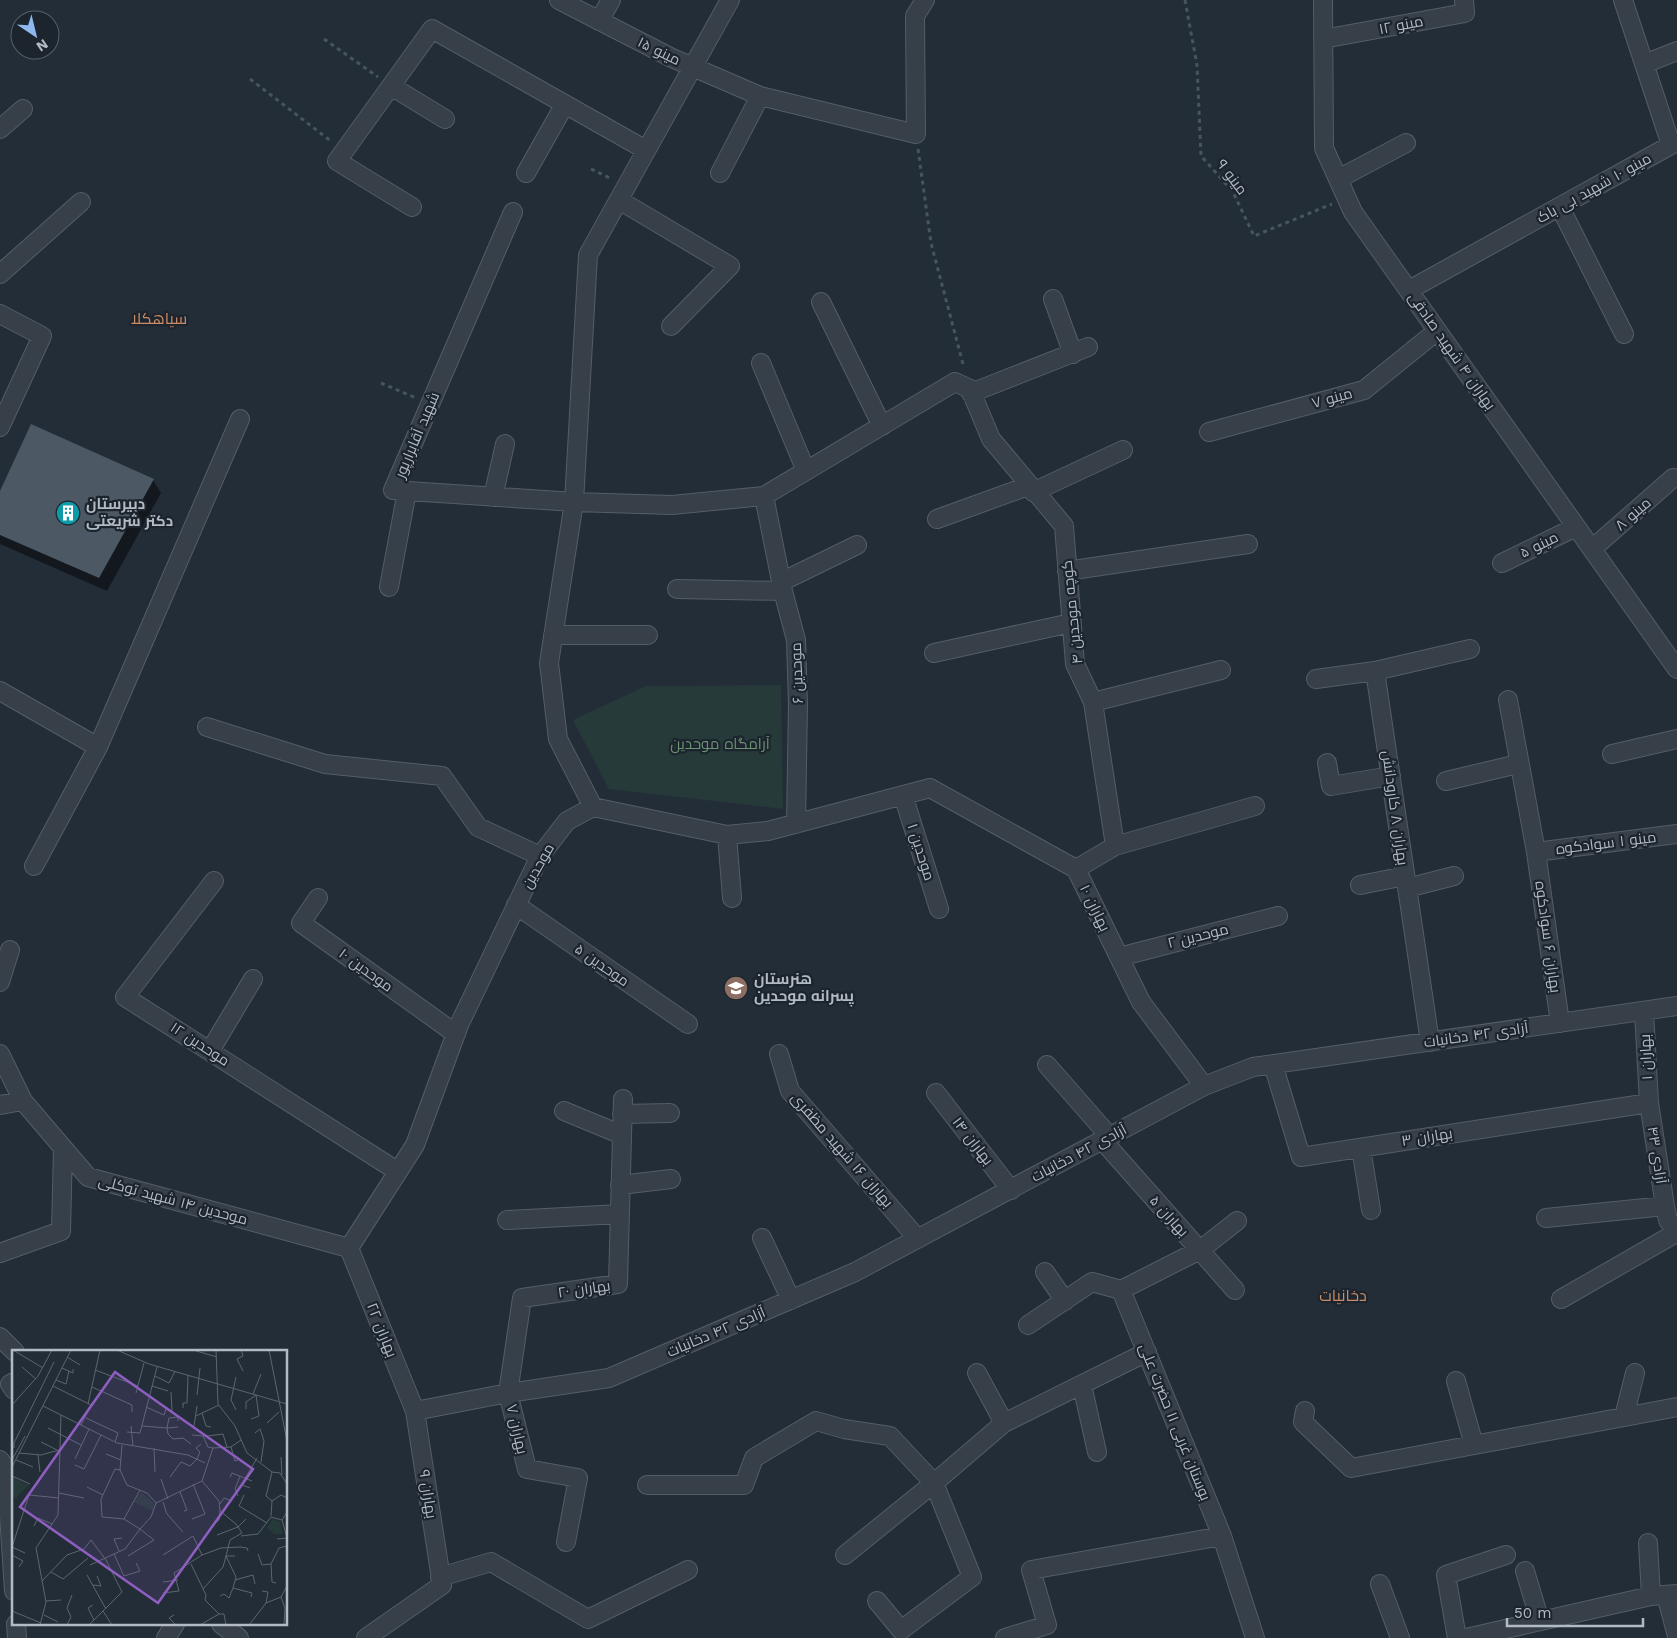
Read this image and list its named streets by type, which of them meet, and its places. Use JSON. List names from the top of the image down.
{
  "streets": {
    "street": [
      "مینو ۱۲",
      "مینو ۱۵",
      "مینو ۱۰ شهید بی باک",
      "بهاران ۴ شهید صادقی",
      "مینو ۷",
      "شهید آقابرارپور",
      "مینو ۸",
      "مینو ۵",
      "کوچه موحدین ۴",
      "موحدین ۶",
      "بهاران ۸ کارودانش",
      "مینو ۱ سوادکوه",
      "موحدین ۱",
      "موحدین",
      "بهاران ۱۰",
      "موحدین ۲",
      "بهاران ۶ سوادکوه",
      "موحدین ۵",
      "موحدین ۱۰",
      "آزادی ۴۲ دخانیات",
      "موحدین ۱۲",
      "بهاران ۱",
      "بهاران ۳",
      "بهاران ۱۴",
      "بهاران ۱۶ شهید مظفری",
      "آزادی ۴۳",
      "موحدین ۱۴ شهید توکلی",
      "بهاران ۵",
      "بهاران ۲۰",
      "بهاران ۲۲",
      "بوستان غربی ۱۱ حضرت علی",
      "بهاران ۷",
      "بهاران ۹"
    ],
    "path": ["مینو ۹"]
  },
  "crossings": [
    ["مینو ۱۲", "بهاران ۴ شهید صادقی"],
    ["مینو ۹", "بهاران ۴ شهید صادقی"],
    ["مینو ۱۰ شهید بی باک", "بهاران ۴ شهید صادقی"],
    ["بهاران ۴ شهید صادقی", "مینو ۷"],
    ["بهاران ۴ شهید صادقی", "مینو ۸"],
    ["بهاران ۴ شهید صادقی", "مینو ۵"],
    ["شهید آقابرارپور", "موحدین ۶"],
    ["بهاران ۸ کارودانش", "آزادی ۴۲ دخانیات"],
    ["مینو ۱ سوادکوه", "بهاران ۶ سوادکوه"],
    ["موحدین ۱", "بهاران ۱۰"],
    ["موحدین", "موحدین ۵"],
    ["موحدین", "موحدین ۱۰"],
    ["موحدین", "موحدین ۱۲"],
    ["موحدین", "موحدین ۱۴ شهید توکلی"],
    ["موحدین", "بهاران ۲۲"],
    ["بهاران ۱۰", "موحدین ۲"],
    ["بهاران ۱۰", "آزادی ۴۲ دخانیات"],
    ["بهاران ۶ سوادکوه", "آزادی ۴۲ دخانیات"],
    ["آزادی ۴۲ دخانیات", "بهاران ۱"],
    ["آزادی ۴۲ دخانیات", "بهاران ۳"],
    ["آزادی ۴۲ دخانیات", "بهاران ۱۴"],
    ["آزادی ۴۲ دخانیات", "بهاران ۱۶ شهید مظفری"],
    ["آزادی ۴۲ دخانیات", "بهاران ۵"],
    ["آزادی ۴۲ دخانیات", "بهاران ۲۰"],
    ["آزادی ۴۲ دخانیات", "بهاران ۲۲"],
    ["آزادی ۴۲ دخانیات", "بهاران ۷"],
    ["آزادی ۴۲ دخانیات", "بهاران ۹"],
    ["بهاران ۱", "بهاران ۳"],
    ["بهاران ۱", "آزادی ۴۳"],
    ["بهاران ۳", "آزادی ۴۳"],
    ["موحدین ۱۴ شهید توکلی", "بهاران ۲۲"],
    ["بهاران ۲۰", "بهاران ۷"],
    ["بهاران ۲۲", "بهاران ۹"]
  ],
  "districts": ["سیاهکلا", "دخانیات"],
  "parks": ["آرامگاه موحدین"],
  "places": {
    "building": ["دبیرستان دکتر شریعتی"],
    "school or university": ["هنرستان پسرانه موحدین"]
  },
  "scale_bar": "50 m",
  "north": "bottom right"
}
